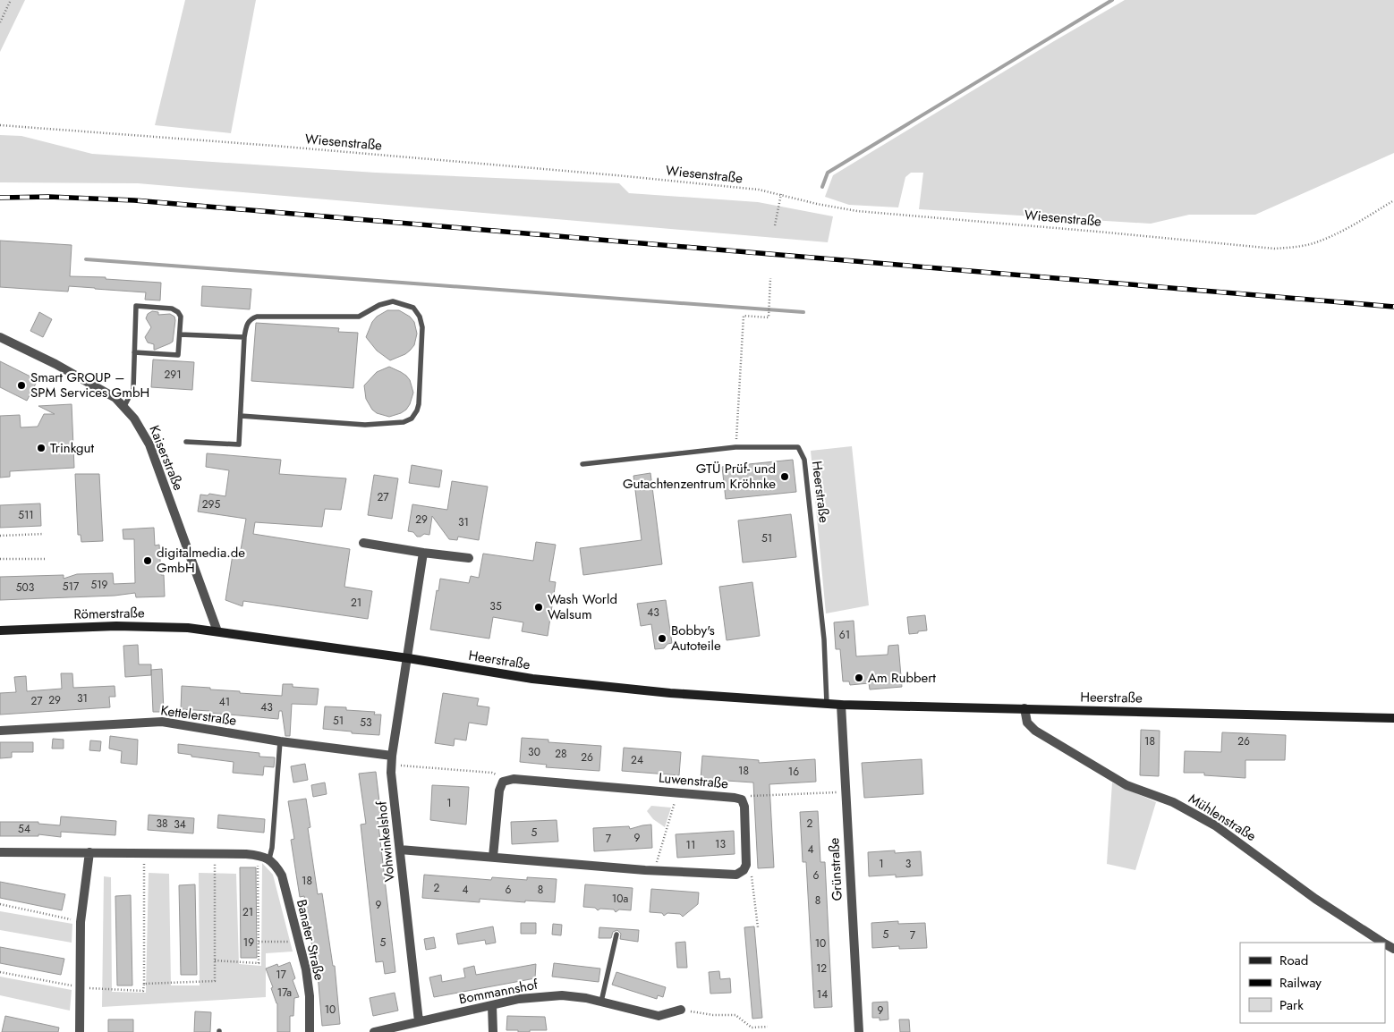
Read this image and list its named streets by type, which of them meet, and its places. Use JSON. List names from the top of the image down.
{
  "streets": {
    "main road": ["Heerstraße", "Römerstraße"],
    "street": [
      "Kaiserstraße",
      "Kettelerstraße",
      "Luwenstraße",
      "Mühlenstraße",
      "Vohwinkelshof",
      "Grünstraße",
      "Banater Straße",
      "Bommannshof"
    ],
    "path": ["Wiesenstraße"]
  },
  "crossings": [
    ["Kaiserstraße", "Heerstraße"],
    ["Kaiserstraße", "Römerstraße"],
    ["Heerstraße", "Römerstraße"],
    ["Heerstraße", "Mühlenstraße"],
    ["Heerstraße", "Vohwinkelshof"],
    ["Heerstraße", "Grünstraße"],
    ["Kettelerstraße", "Vohwinkelshof"],
    ["Vohwinkelshof", "Bommannshof"]
  ],
  "places": [
    "Smart GROUP – SPM Services GmbH",
    "Trinkgut",
    "GTÜ Prüf- und Gutachtenzentrum Kröhnke",
    "digitalmedia.de GmbH",
    "Wash World Walsum",
    "Bobby's Autoteile",
    "Am Rubbert"
  ],
  "house_numbers": [
    "291",
    "27",
    "295",
    "511",
    "29",
    "31",
    "51",
    "519",
    "517",
    "503",
    "21",
    "35",
    "43",
    "61",
    "31",
    "29",
    "27",
    "41",
    "43",
    "51",
    "53",
    "18",
    "26",
    "30",
    "28",
    "26",
    "24",
    "18",
    "16",
    "1",
    "38",
    "2",
    "34",
    "54",
    "5",
    "9",
    "7",
    "13",
    "11",
    "4",
    "1",
    "3",
    "6",
    "18",
    "2",
    "4",
    "6",
    "8",
    "10a",
    "8",
    "9",
    "21",
    "5",
    "7",
    "19",
    "5",
    "10",
    "12",
    "17",
    "17a",
    "14",
    "10",
    "9"
  ],
  "legend": ["Road", "Railway", "Park"]
}
